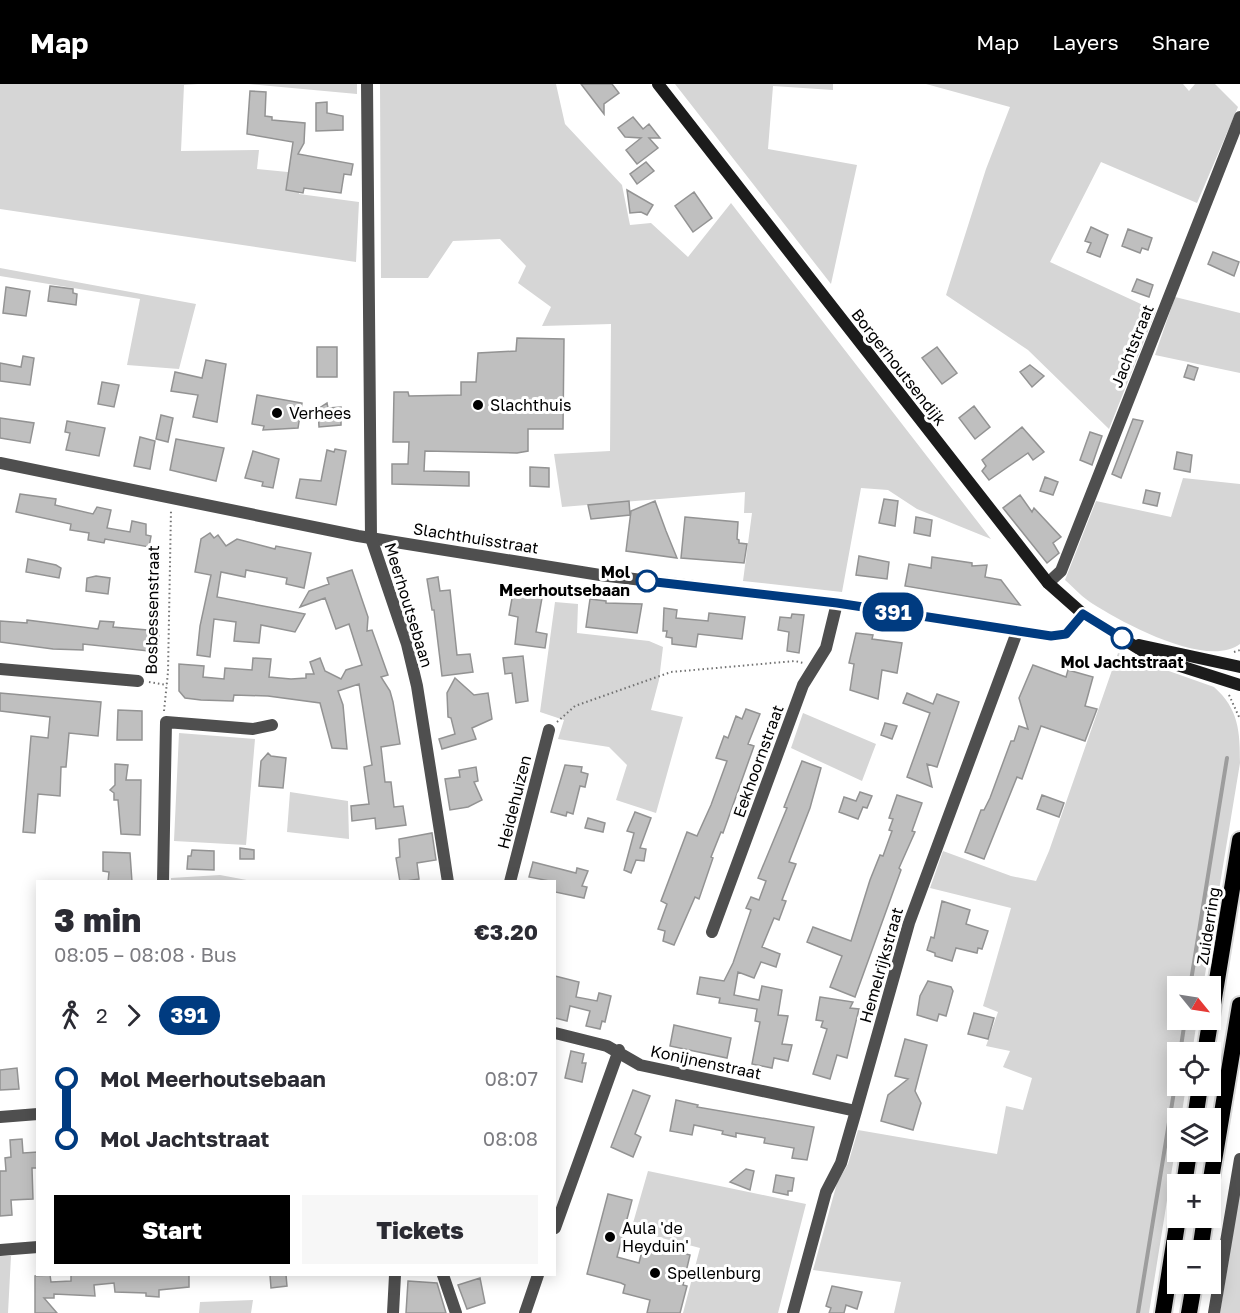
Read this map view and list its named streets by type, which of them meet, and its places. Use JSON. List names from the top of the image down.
{
  "streets": {
    "highway": ["Zuiderring"],
    "main road": ["Borgerhoutsendijk"],
    "street": [
      "Jachtstraat",
      "Slachthuisstraat",
      "Meerhoutsebaan",
      "Eekhoornstraat",
      "Heidehuizen",
      "Hemelrijkstraat",
      "Konijnenstraat"
    ],
    "path": ["Bosbessenstraat"]
  },
  "crossings": [
    ["Jachtstraat", "Borgerhoutsendijk"],
    ["Borgerhoutsendijk", "Slachthuisstraat"],
    ["Slachthuisstraat", "Meerhoutsebaan"],
    ["Slachthuisstraat", "Bosbessenstraat"],
    ["Slachthuisstraat", "Eekhoornstraat"],
    ["Slachthuisstraat", "Hemelrijkstraat"],
    ["Hemelrijkstraat", "Konijnenstraat"]
  ],
  "places": [
    "Slachthuis",
    "Verhees",
    "Mol Meerhoutsebaan",
    "Mol Jachtstraat",
    "Aula 'de Heyduin'",
    "Spellenburg"
  ],
  "lines": ["bus line 391"],
  "north": "bottom right",
  "page": {
    "header": "Map",
    "nav": ["Map", "Layers", "Share"],
    "on_map": "391",
    "heading": ["3 min", "08:05 – 08:08 · Bus", "€3.20"],
    "map_buttons": ["+", "−"],
    "legs": ["2", "391"],
    "list": [
      {
        "name": "Mol Meerhoutsebaan",
        "value": "08:07"
      },
      {
        "name": "Mol Jachtstraat",
        "value": "08:08"
      }
    ],
    "buttons": ["Start", "Tickets"]
  }
}
